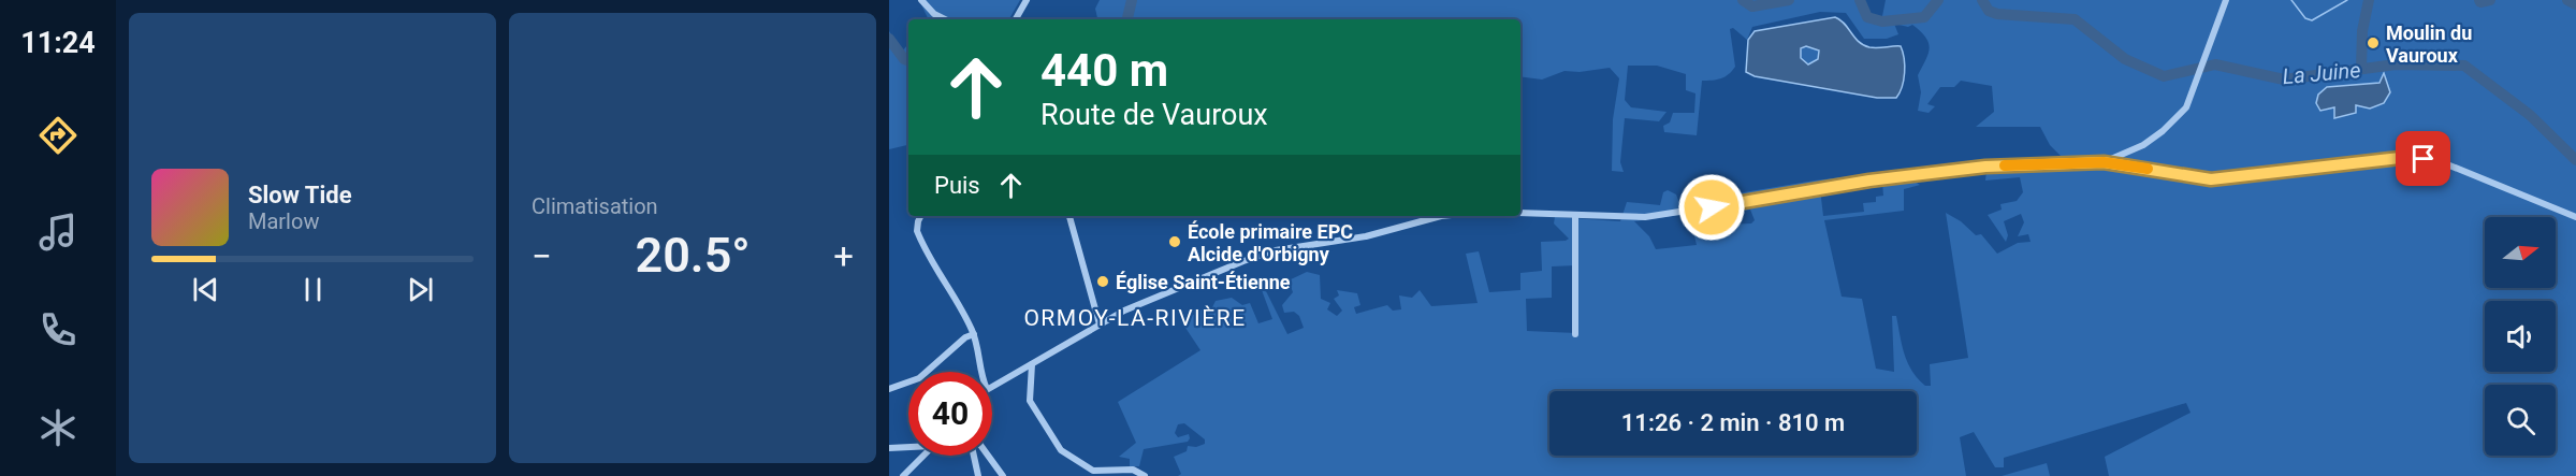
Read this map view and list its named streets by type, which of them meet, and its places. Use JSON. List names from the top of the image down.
{
  "districts": ["ORMOY-LA-RIVIÈRE"],
  "water": ["La Juine"],
  "places": ["Moulin du Vauroux", "École primaire EPC Alcide d'Orbigny", "Église Saint-Étienne"],
  "north": "right",
  "page": {
    "tabs": "11:24",
    "tile": "Climatisation",
    "turn": ["440 m", "Route de Vauroux"],
    "then": "Puis",
    "song": ["Slow Tide", "Marlow"],
    "heat": ["−", "20.5°", "+"],
    "limit": "40",
    "trip": "11:26 · 2 min · 810 m"
  }
}
